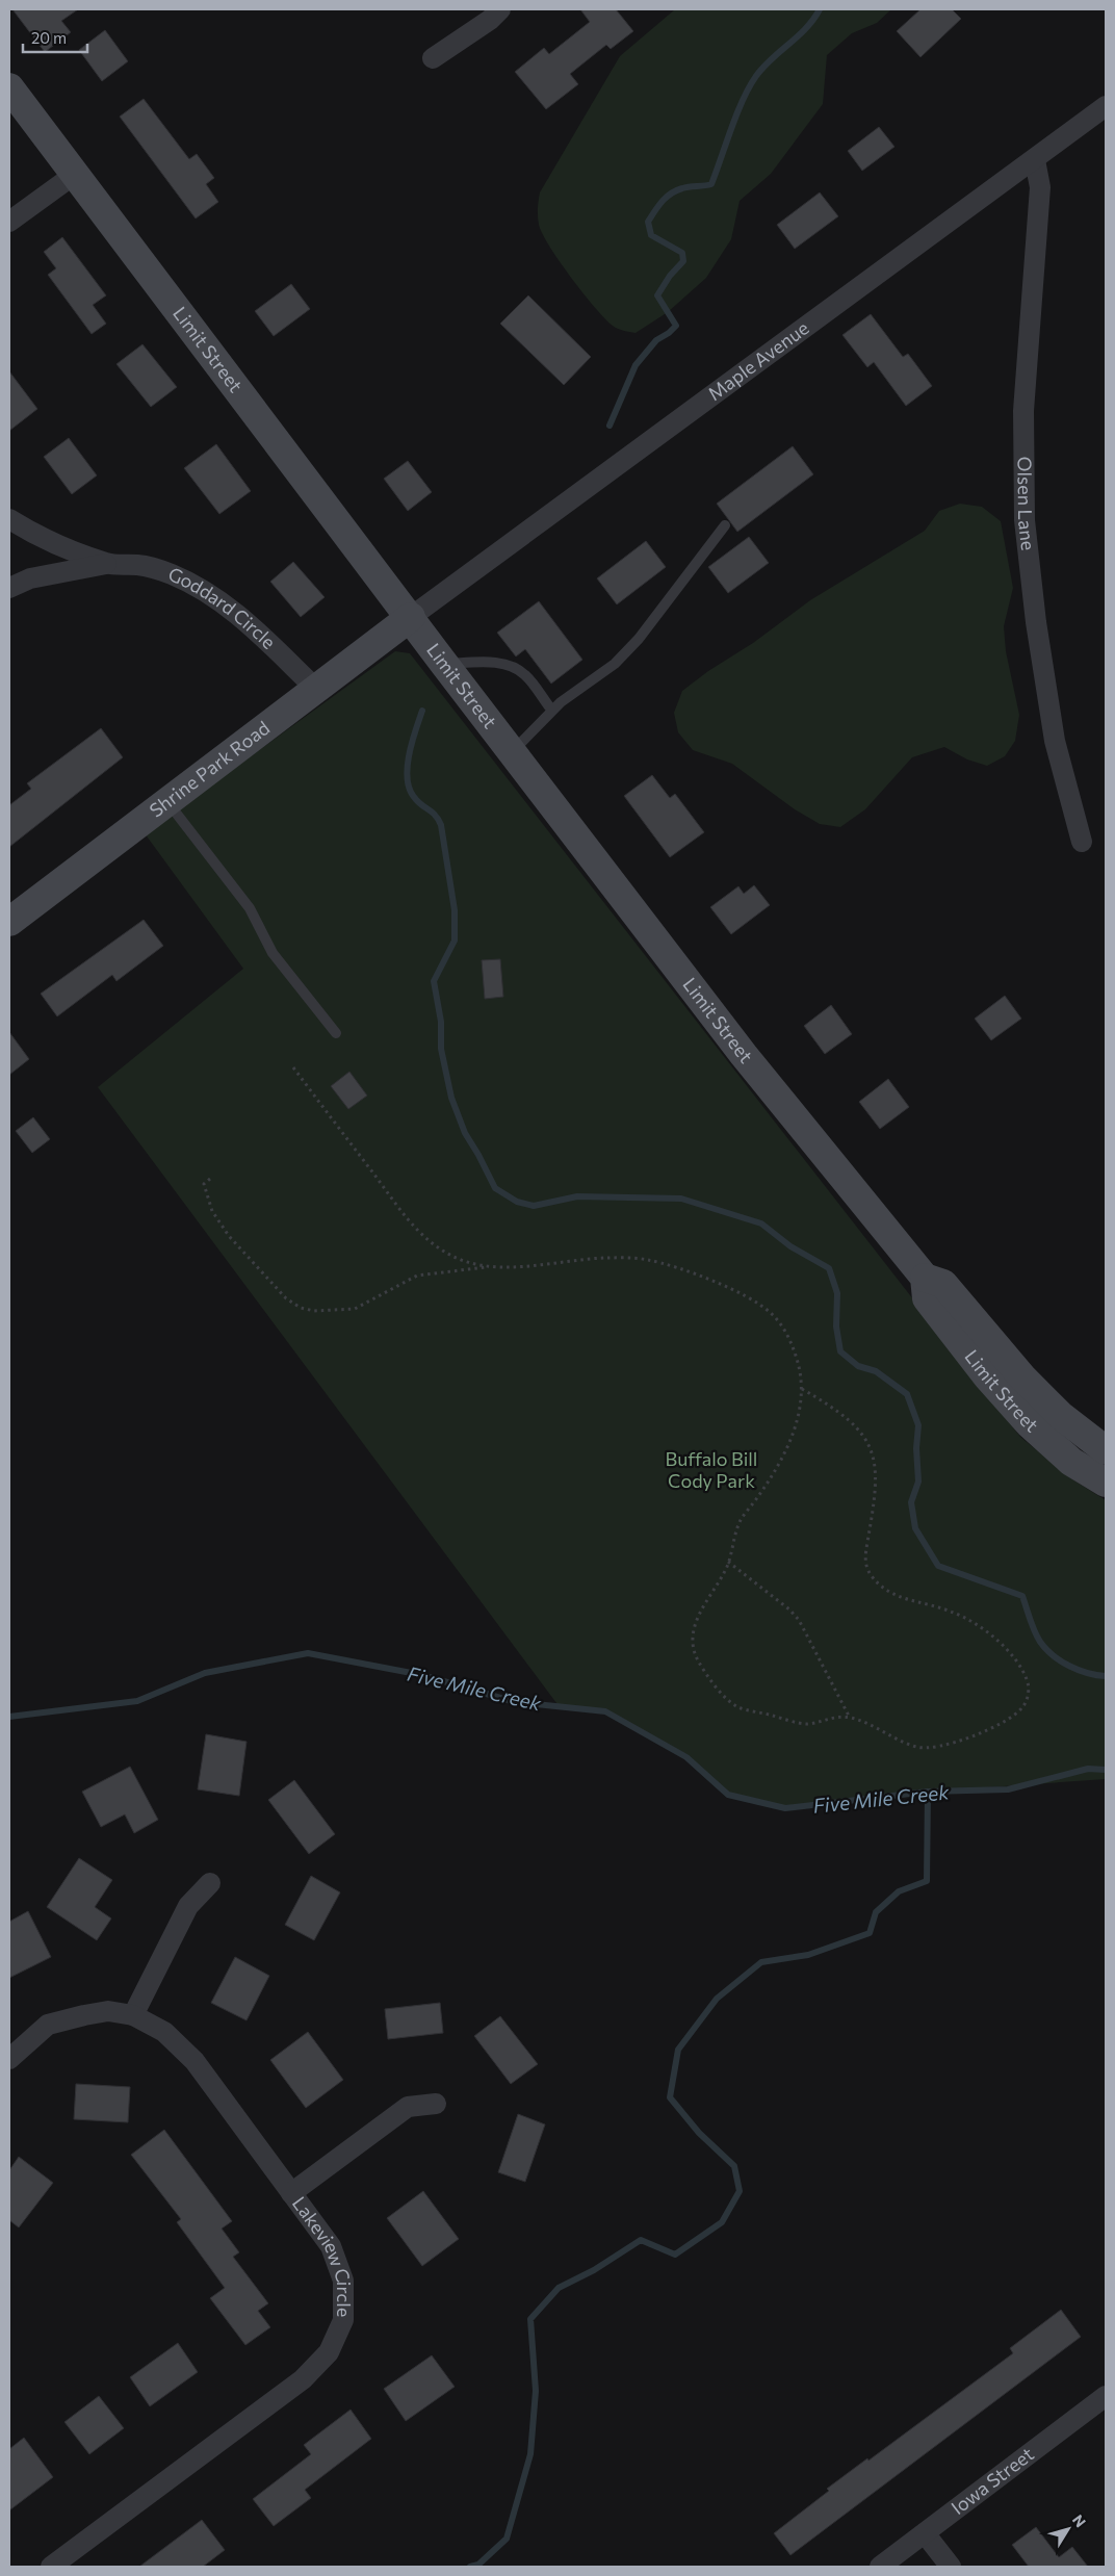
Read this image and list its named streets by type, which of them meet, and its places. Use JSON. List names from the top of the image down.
{
  "streets": {
    "street": [
      "Limit Street",
      "Maple Avenue",
      "Olsen Lane",
      "Goddard Circle",
      "Shrine Park Road",
      "Lakeview Circle",
      "Iowa Street"
    ]
  },
  "crossings": [
    ["Limit Street", "Maple Avenue"],
    ["Limit Street", "Shrine Park Road"],
    ["Maple Avenue", "Olsen Lane"],
    ["Maple Avenue", "Shrine Park Road"],
    ["Goddard Circle", "Shrine Park Road"]
  ],
  "water": ["Five Mile Creek"],
  "parks": ["Buffalo Bill Cody Park"],
  "scale_bar": "20 m",
  "north": "top right"
}
